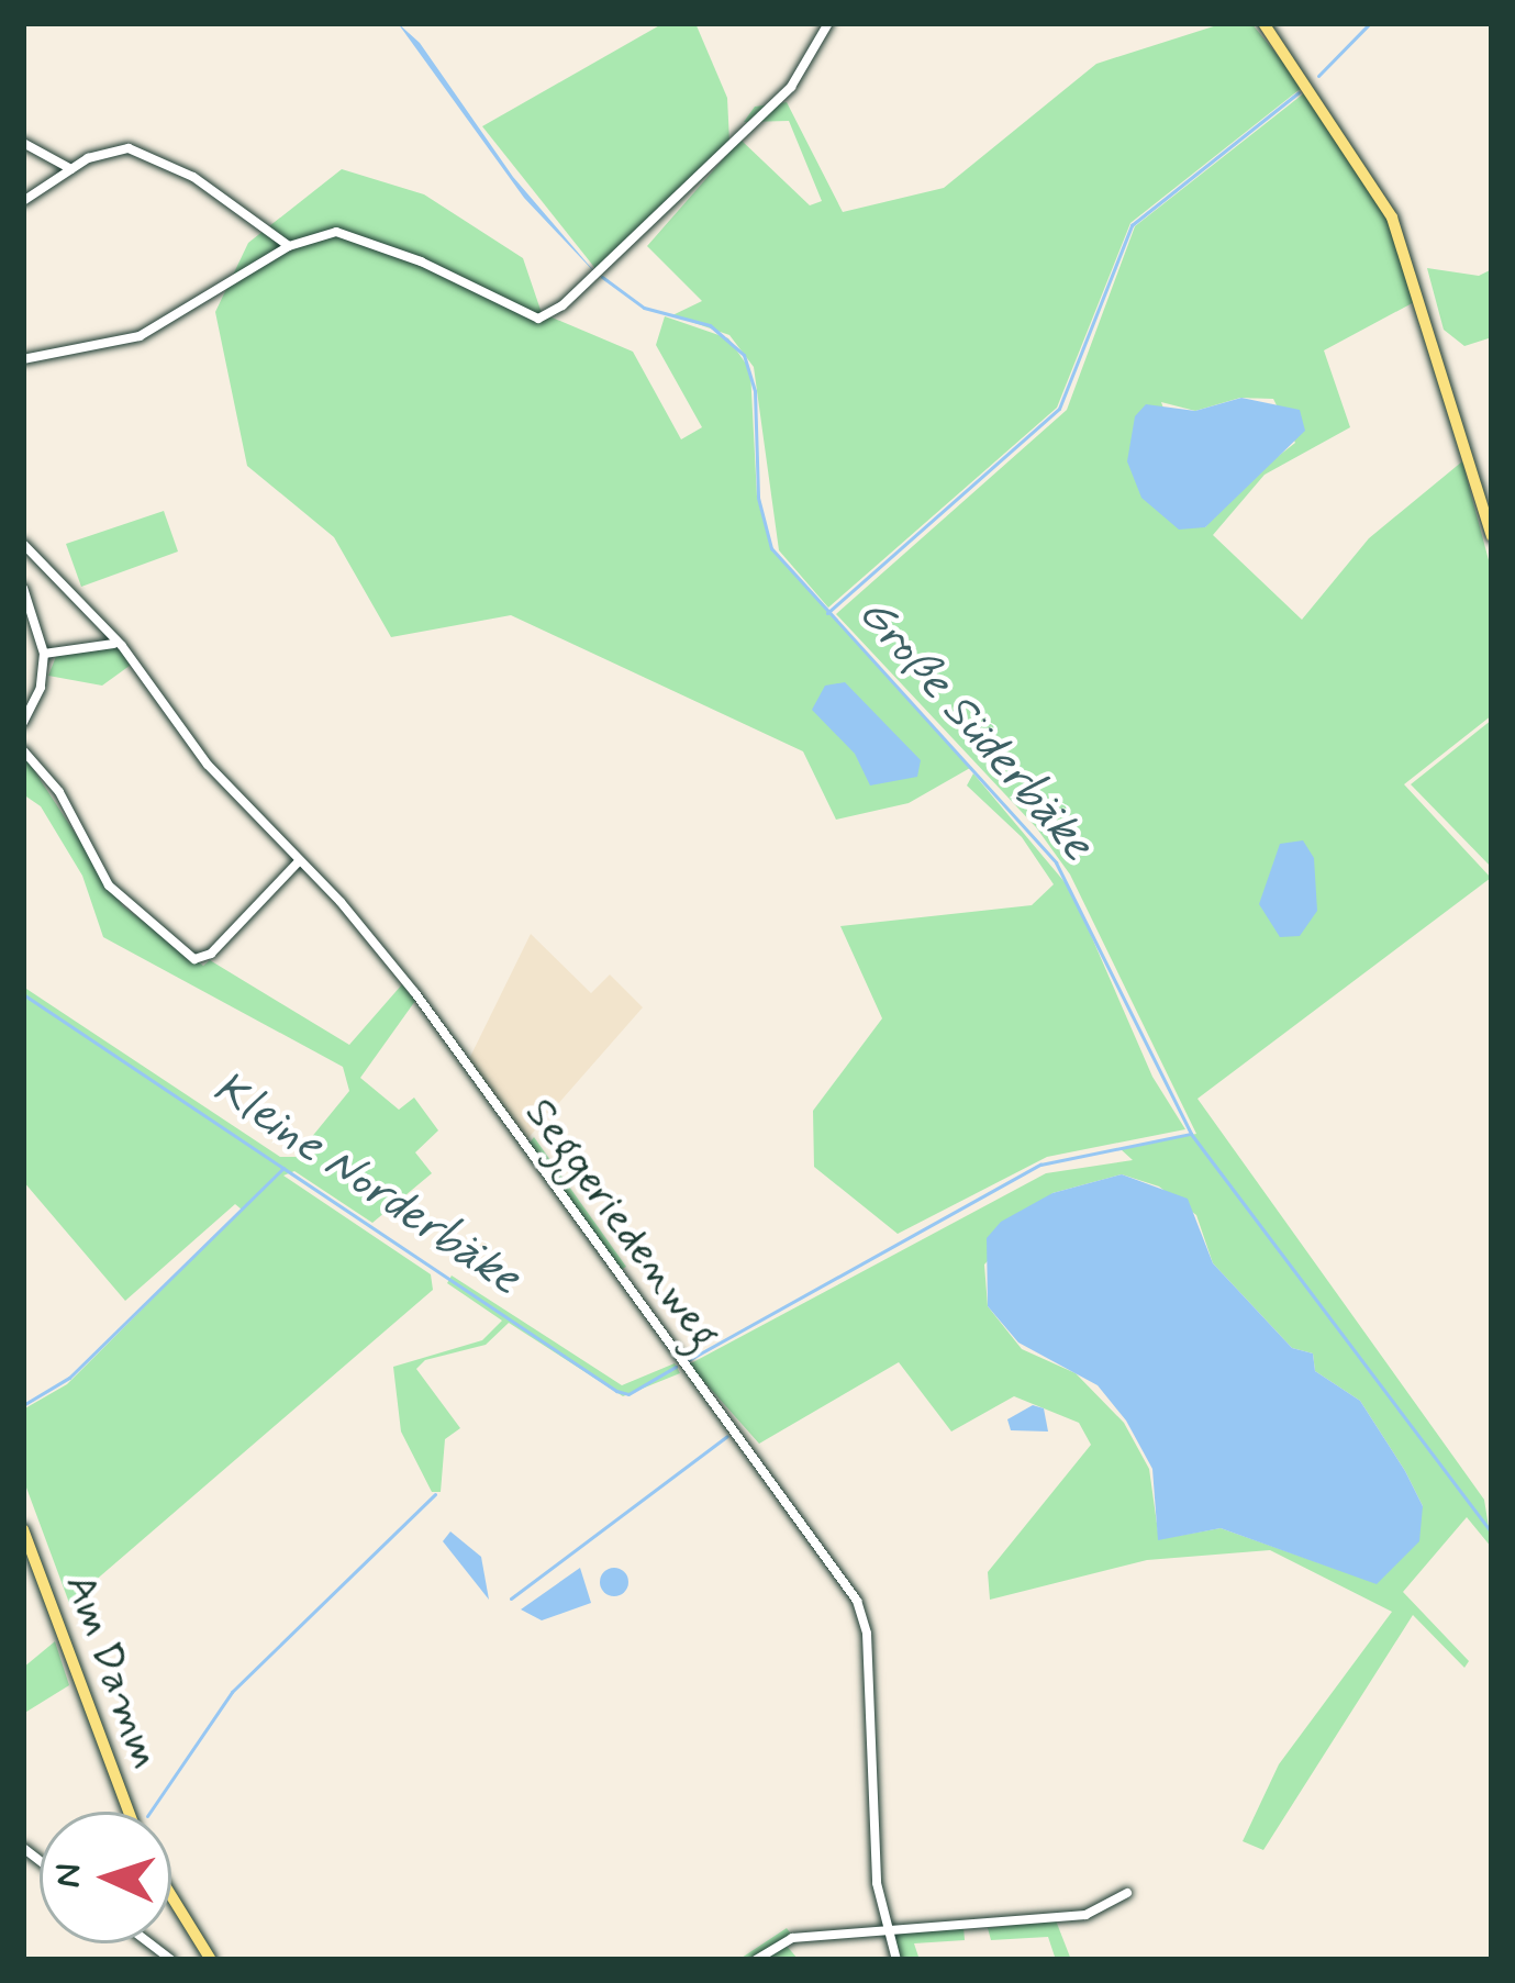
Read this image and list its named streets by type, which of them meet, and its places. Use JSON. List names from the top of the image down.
{
  "streets": {
    "main road": ["Am Damm"],
    "street": ["Seggeriedenweg"]
  },
  "water": ["Große Süderbäke", "Kleine Norderbäke"],
  "north": "left"
}
